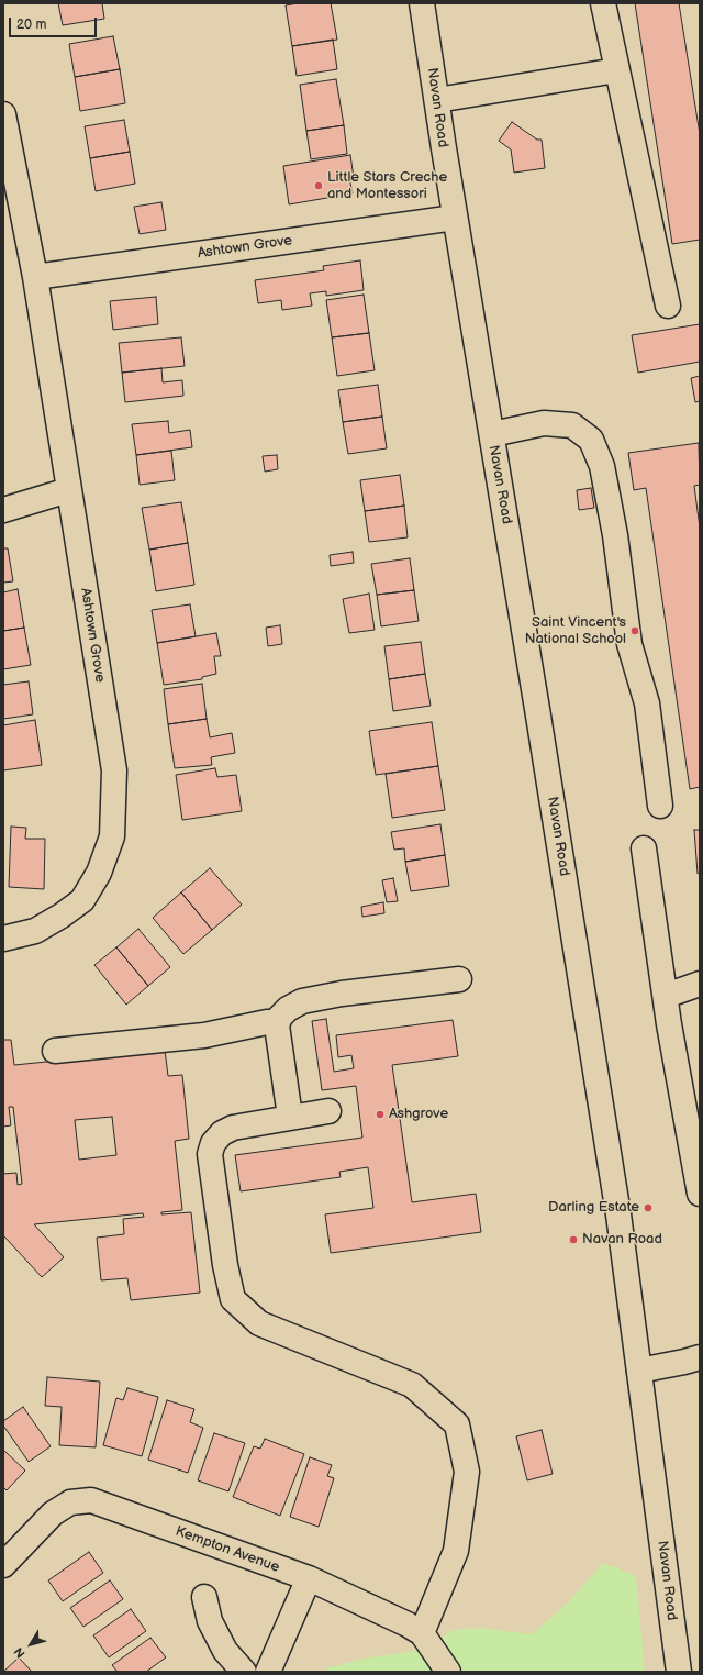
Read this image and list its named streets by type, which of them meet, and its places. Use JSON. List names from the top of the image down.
{
  "streets": {
    "street": ["Navan Road", "Ashtown Grove", "Kempton Avenue"]
  },
  "crossings": [
    ["Navan Road", "Ashtown Grove"]
  ],
  "places": [
    "Little Stars Creche and Montessori",
    "Saint Vincent's National School",
    "Ashgrove",
    "Darling Estate",
    "Navan Road"
  ],
  "scale_bar": "20 m",
  "north": "bottom left"
}
